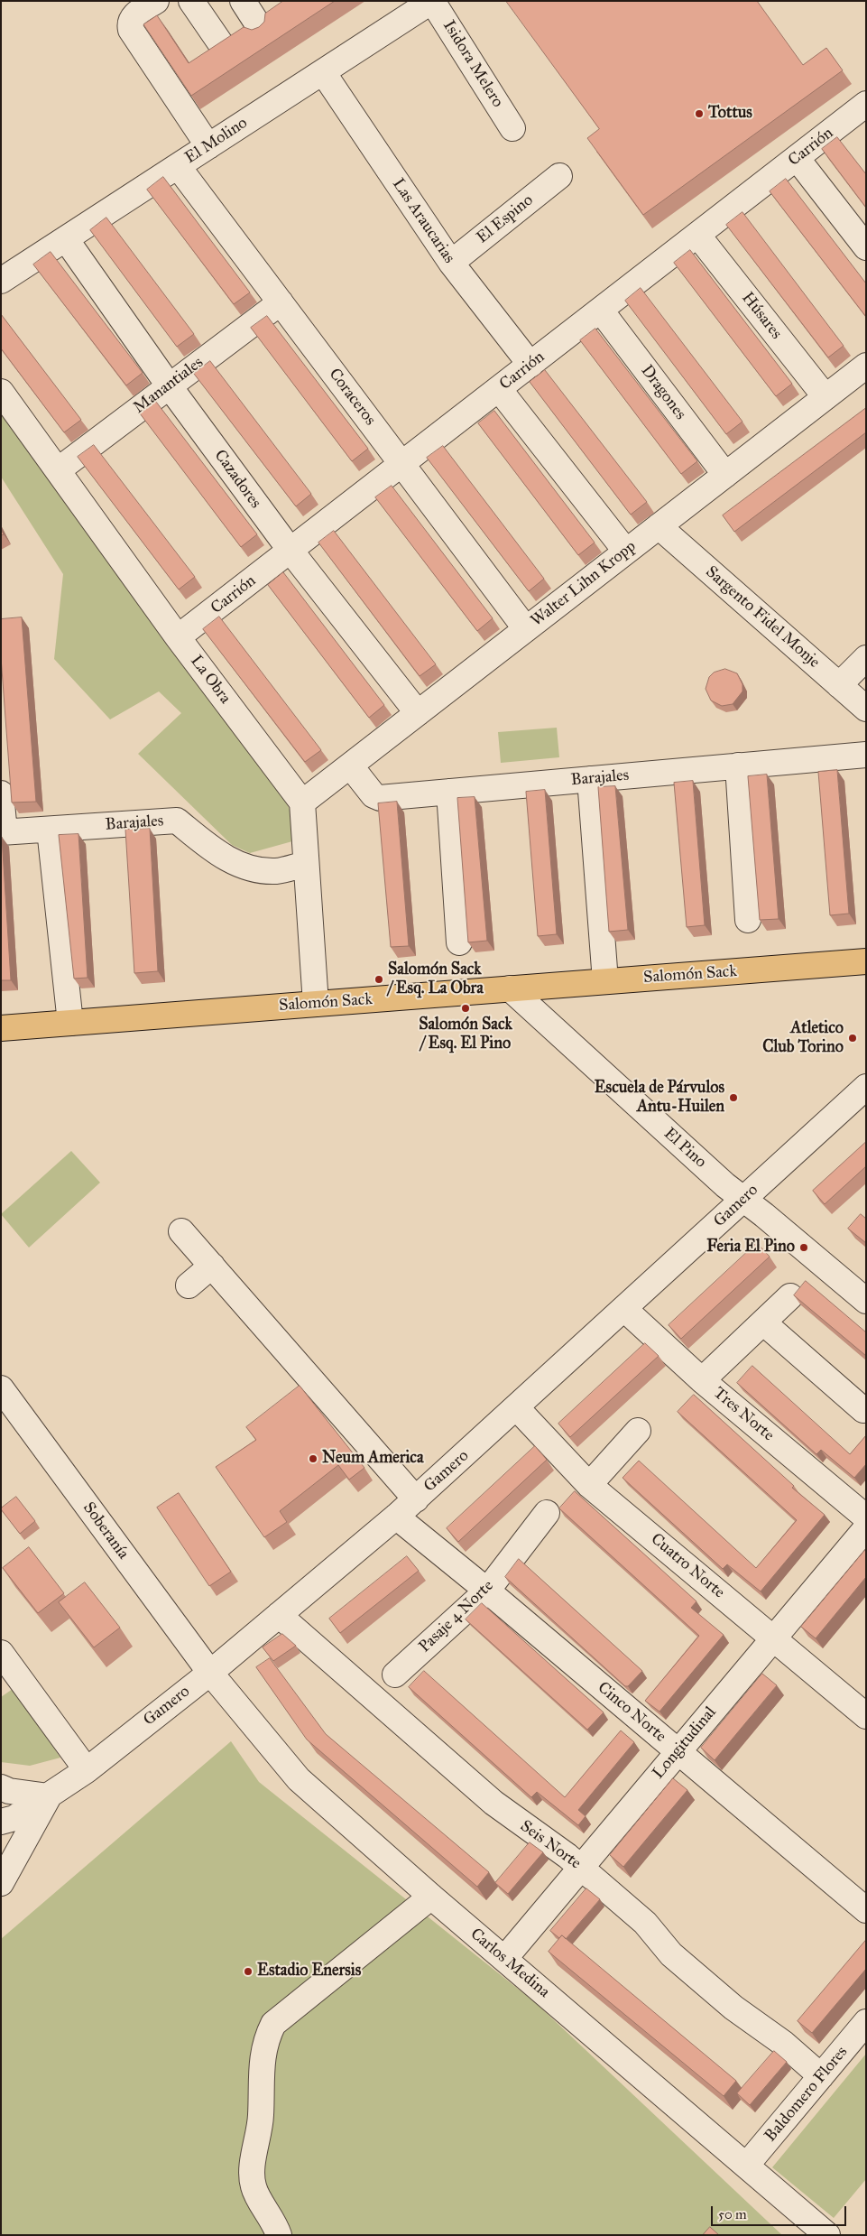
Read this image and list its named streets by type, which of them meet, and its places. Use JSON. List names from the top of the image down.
{
  "streets": {
    "main road": ["Salomón Sack"],
    "street": [
      "Isidora Melero",
      "El Molino",
      "Carrión",
      "El Espino",
      "Las Araucarias",
      "Húsares",
      "Manantiales",
      "Dragones",
      "Coraceros",
      "Cazadores",
      "Walter Lihn Kropp",
      "Sargento Fidel Monje",
      "La Obra",
      "Barajales",
      "El Pino",
      "Gamero",
      "Tres Norte",
      "Soberanía",
      "Cuatro Norte",
      "Pasaje 4 Norte",
      "Cinco Norte",
      "Longitudinal",
      "Seis Norte",
      "Carlos Medina",
      "Baldomero Flores"
    ]
  },
  "crossings": [
    ["Isidora Melero", "El Molino"],
    ["El Molino", "Las Araucarias"],
    ["El Molino", "Coraceros"],
    ["El Molino", "Cazadores"],
    ["Carrión", "Las Araucarias"],
    ["Carrión", "Húsares"],
    ["Carrión", "Dragones"],
    ["Carrión", "Coraceros"],
    ["Carrión", "Cazadores"],
    ["Carrión", "La Obra"],
    ["El Espino", "Las Araucarias"],
    ["Húsares", "Walter Lihn Kropp"],
    ["Manantiales", "Coraceros"],
    ["Manantiales", "Cazadores"],
    ["Manantiales", "La Obra"],
    ["Dragones", "Walter Lihn Kropp"],
    ["Coraceros", "Walter Lihn Kropp"],
    ["Cazadores", "Walter Lihn Kropp"],
    ["Walter Lihn Kropp", "Sargento Fidel Monje"],
    ["Walter Lihn Kropp", "La Obra"],
    ["Walter Lihn Kropp", "Barajales"],
    ["Salomón Sack", "El Pino"],
    ["El Pino", "Gamero"],
    ["Gamero", "Tres Norte"],
    ["Gamero", "Soberanía"],
    ["Gamero", "Cuatro Norte"],
    ["Gamero", "Cinco Norte"],
    ["Gamero", "Seis Norte"],
    ["Gamero", "Carlos Medina"],
    ["Soberanía", "Carlos Medina"],
    ["Cuatro Norte", "Longitudinal"],
    ["Pasaje 4 Norte", "Cinco Norte"],
    ["Cinco Norte", "Longitudinal"],
    ["Longitudinal", "Seis Norte"],
    ["Longitudinal", "Carlos Medina"],
    ["Seis Norte", "Baldomero Flores"],
    ["Carlos Medina", "Baldomero Flores"]
  ],
  "places": [
    "Tottus",
    "Salomón Sack / Esq. La Obra",
    "Salomón Sack / Esq. El Pino",
    "Atletico Club Torino",
    "Escuela de Párvulos Antu-Huilen",
    "Feria El Pino",
    "Neum America",
    "Estadio Enersis"
  ],
  "scale_bar": "50 m"
}
